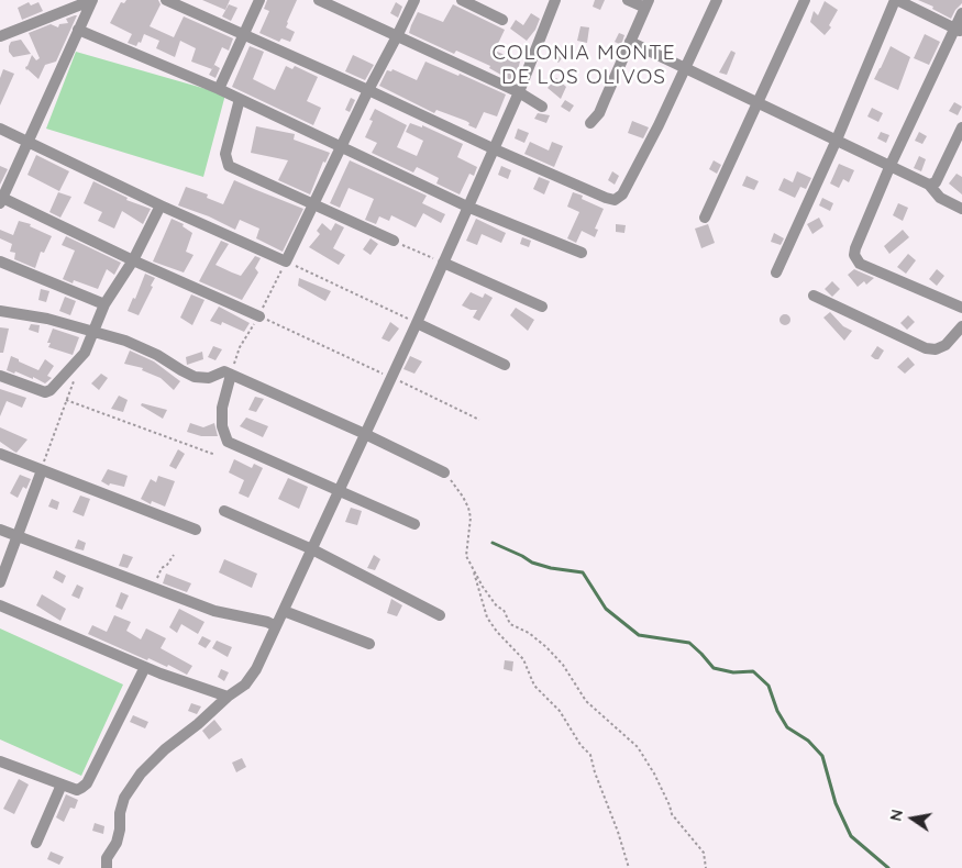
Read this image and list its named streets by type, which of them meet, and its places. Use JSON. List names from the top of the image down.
{
  "districts": ["COLONIA MONTE DE LOS OLIVOS"],
  "north": "left"
}
